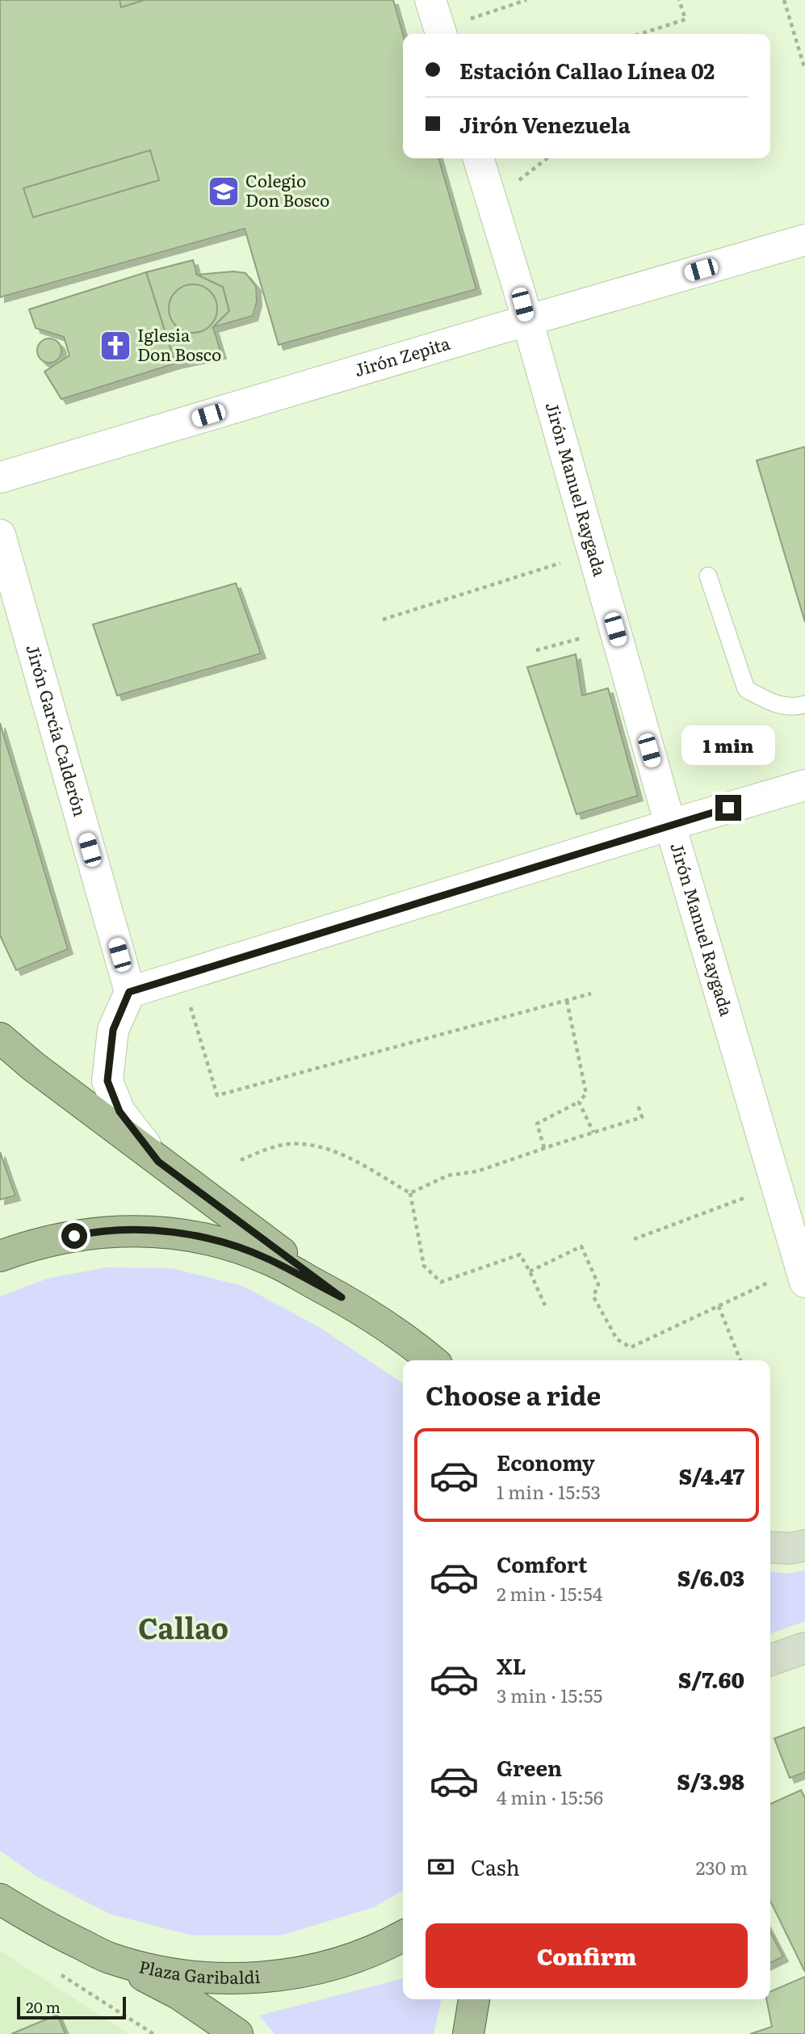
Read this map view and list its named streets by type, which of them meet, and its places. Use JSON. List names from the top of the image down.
{
  "streets": {
    "main road": ["Plaza Garibaldi"],
    "street": ["Jirón Zepita", "Jirón Manuel Raygada", "Jirón García Calderón"]
  },
  "crossings": [
    ["Jirón Zepita", "Jirón Manuel Raygada"]
  ],
  "districts": ["Callao"],
  "places": {
    "school or university": ["Colegio Don Bosco"],
    "church": ["Iglesia Don Bosco"]
  },
  "scale_bar": "20 m",
  "page": {
    "banner": ["Estación Callao Línea 02", "Jirón Venezuela"],
    "bubble": "1 min",
    "heading": "Choose a ride",
    "list": [
      {
        "name": "Economy",
        "note": "1 min · 15:53",
        "value": "S/4.47"
      },
      {
        "name": "Comfort",
        "note": "2 min · 15:54",
        "value": "S/6.03"
      },
      {
        "name": "XL",
        "note": "3 min · 15:55",
        "value": "S/7.60"
      },
      {
        "name": "Green",
        "note": "4 min · 15:56",
        "value": "S/3.98"
      }
    ],
    "pay": ["Cash", "230 m"],
    "buttons": "Confirm",
    "scale": "20 m"
  }
}
